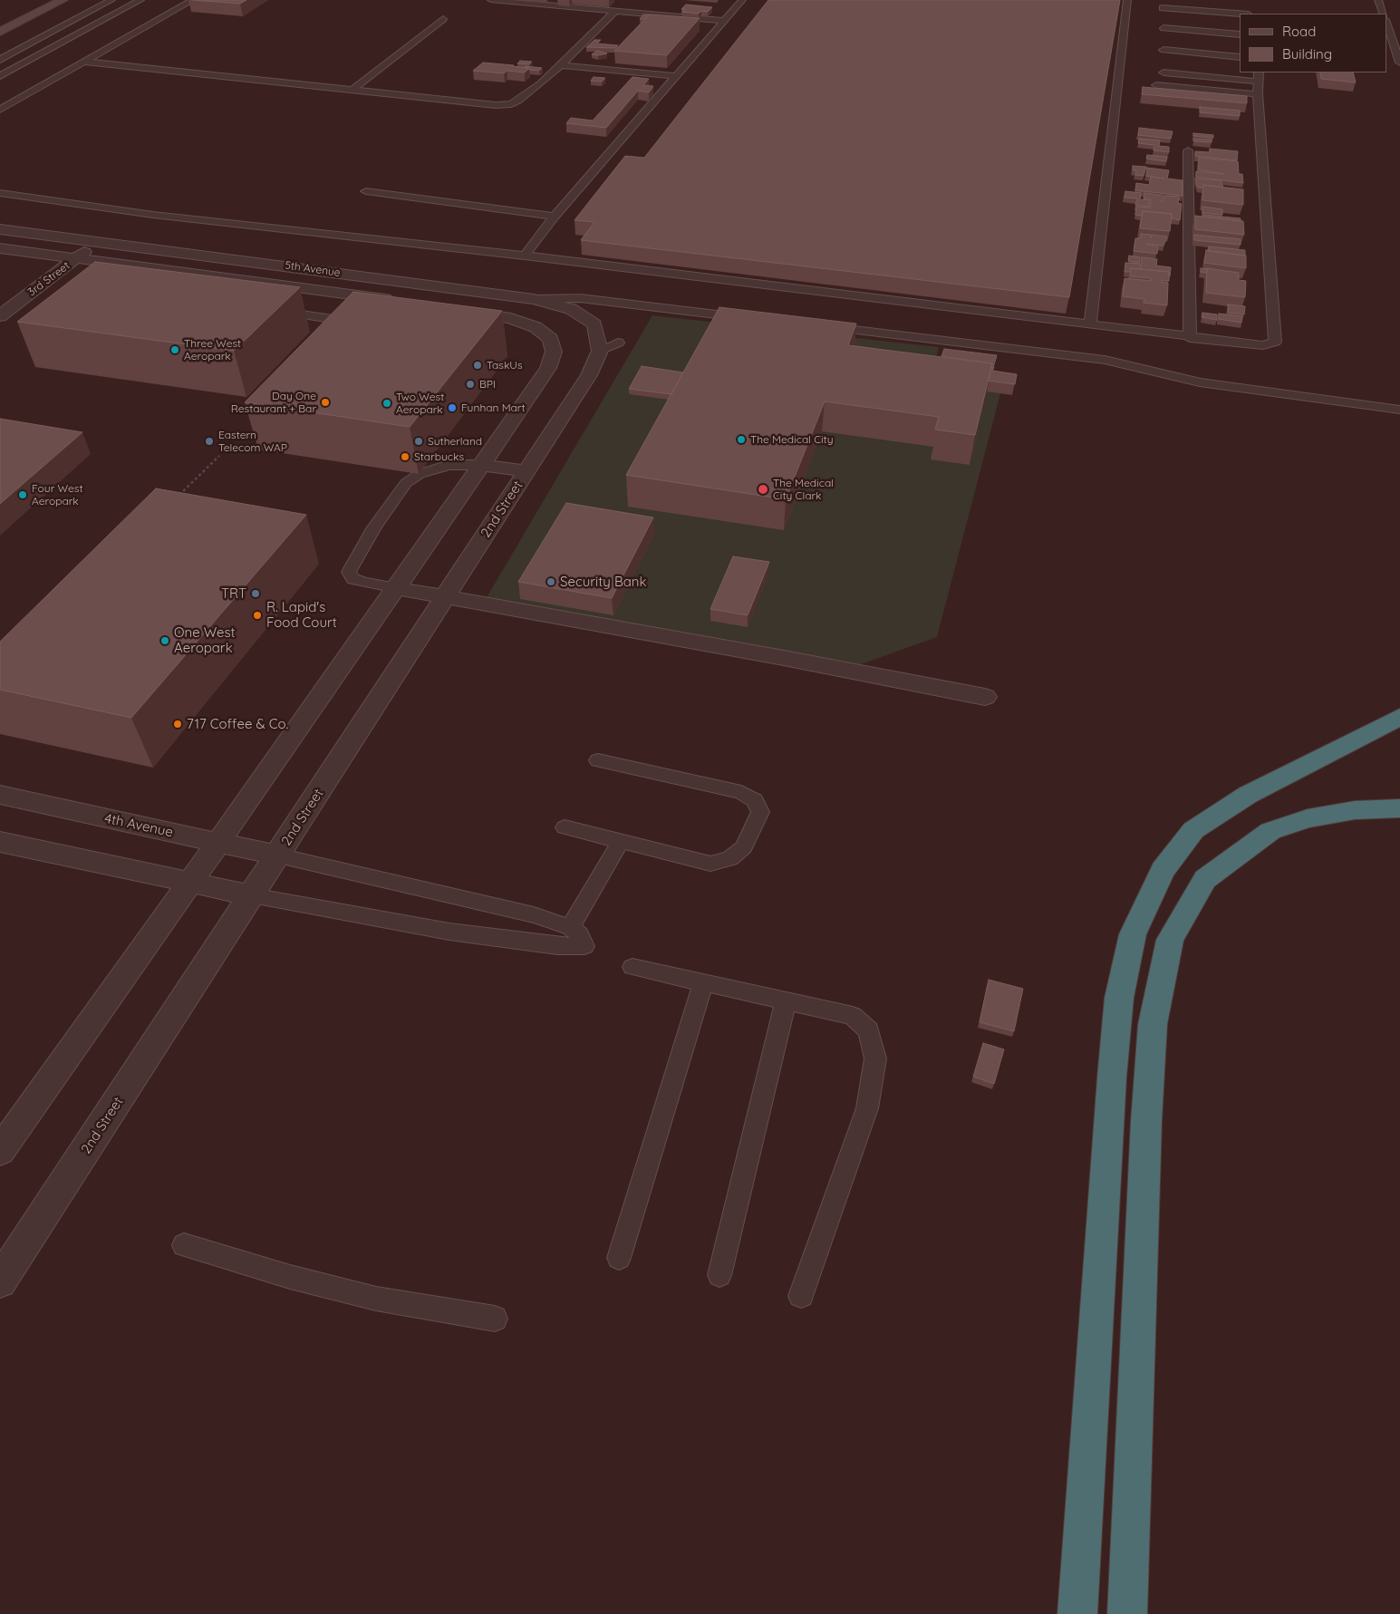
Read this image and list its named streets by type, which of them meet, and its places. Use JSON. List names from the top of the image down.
{
  "streets": {
    "street": [
      "5th Avenue",
      "3rd Street",
      "2nd Street",
      "4th Avenue"
    ]
  },
  "crossings": [
    ["5th Avenue", "3rd Street"],
    ["5th Avenue", "2nd Street"],
    ["2nd Street", "4th Avenue"]
  ],
  "places": [
    "Three West Aeropark",
    "TaskUs",
    "BPI",
    "Day One Restaurant + Bar",
    "Two West Aeropark",
    "Funhan Mart",
    "The Medical City",
    "Eastern Telecom WAP",
    "Sutherland",
    "Starbucks",
    "The Medical City Clark",
    "Four West Aeropark",
    "Security Bank",
    "TRT",
    "R. Lapid's Food Court",
    "One West Aeropark",
    "717 Coffee & Co."
  ],
  "legend": ["Road", "Building"]
}
